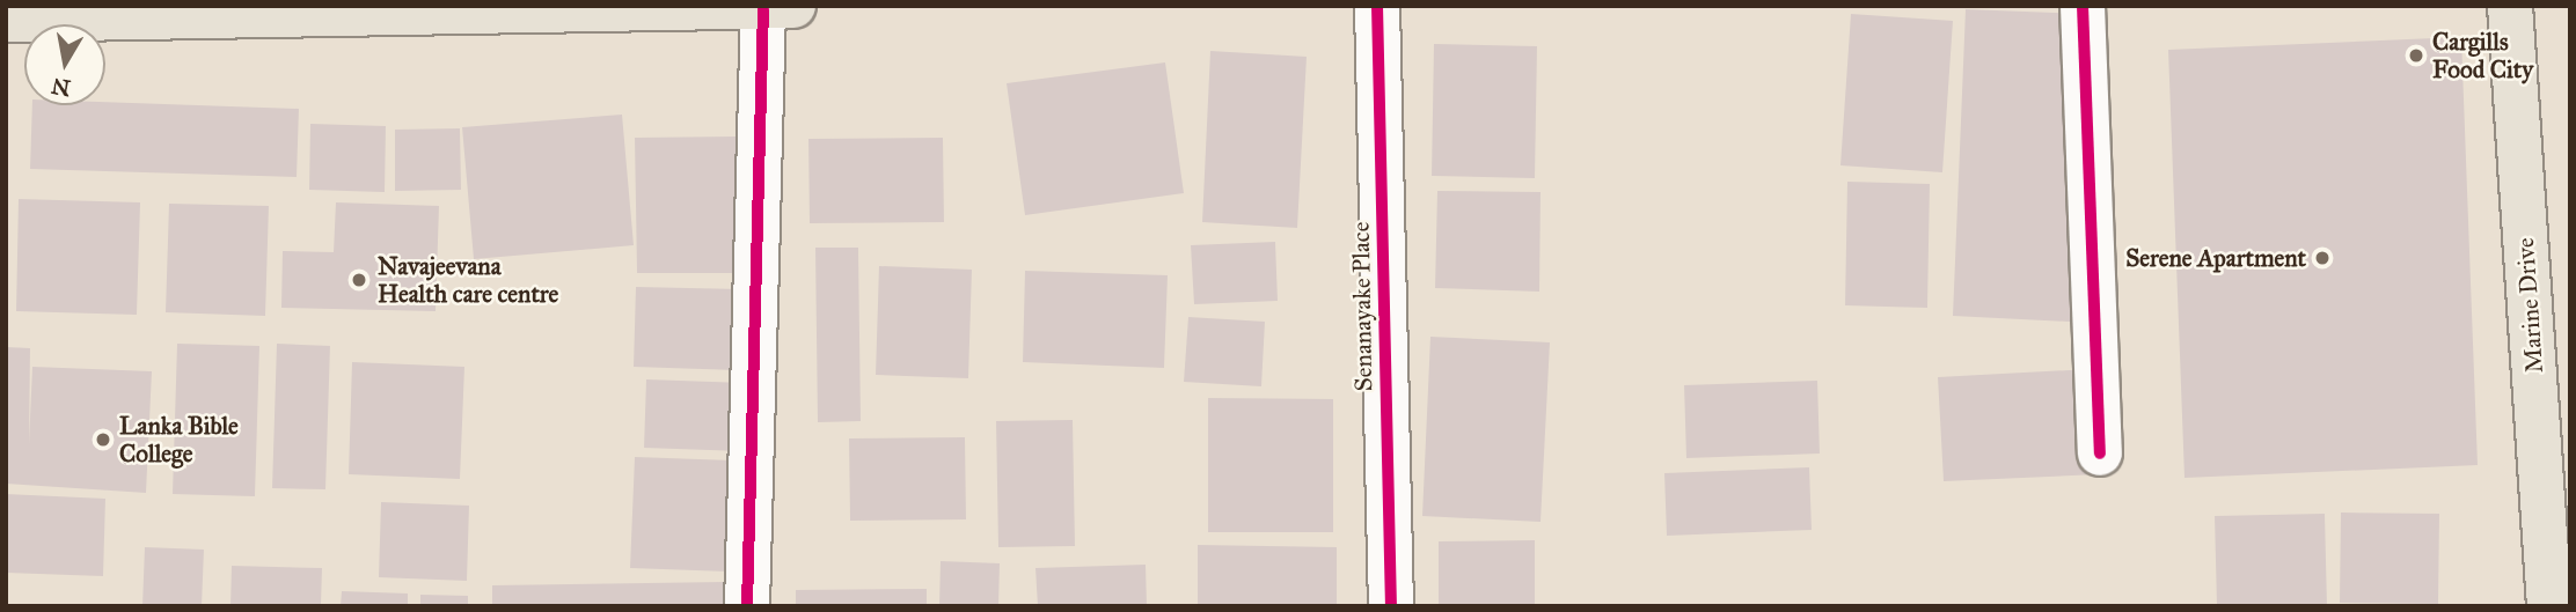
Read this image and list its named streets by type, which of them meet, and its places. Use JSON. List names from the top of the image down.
{
  "streets": {
    "main road": ["Marine Drive"],
    "street": ["Senanayake Place"]
  },
  "places": [
    "Cargills Food City",
    "Serene Apartment",
    "Navajeevana Health care centre",
    "Lanka Bible College"
  ],
  "north": "bottom"
}
